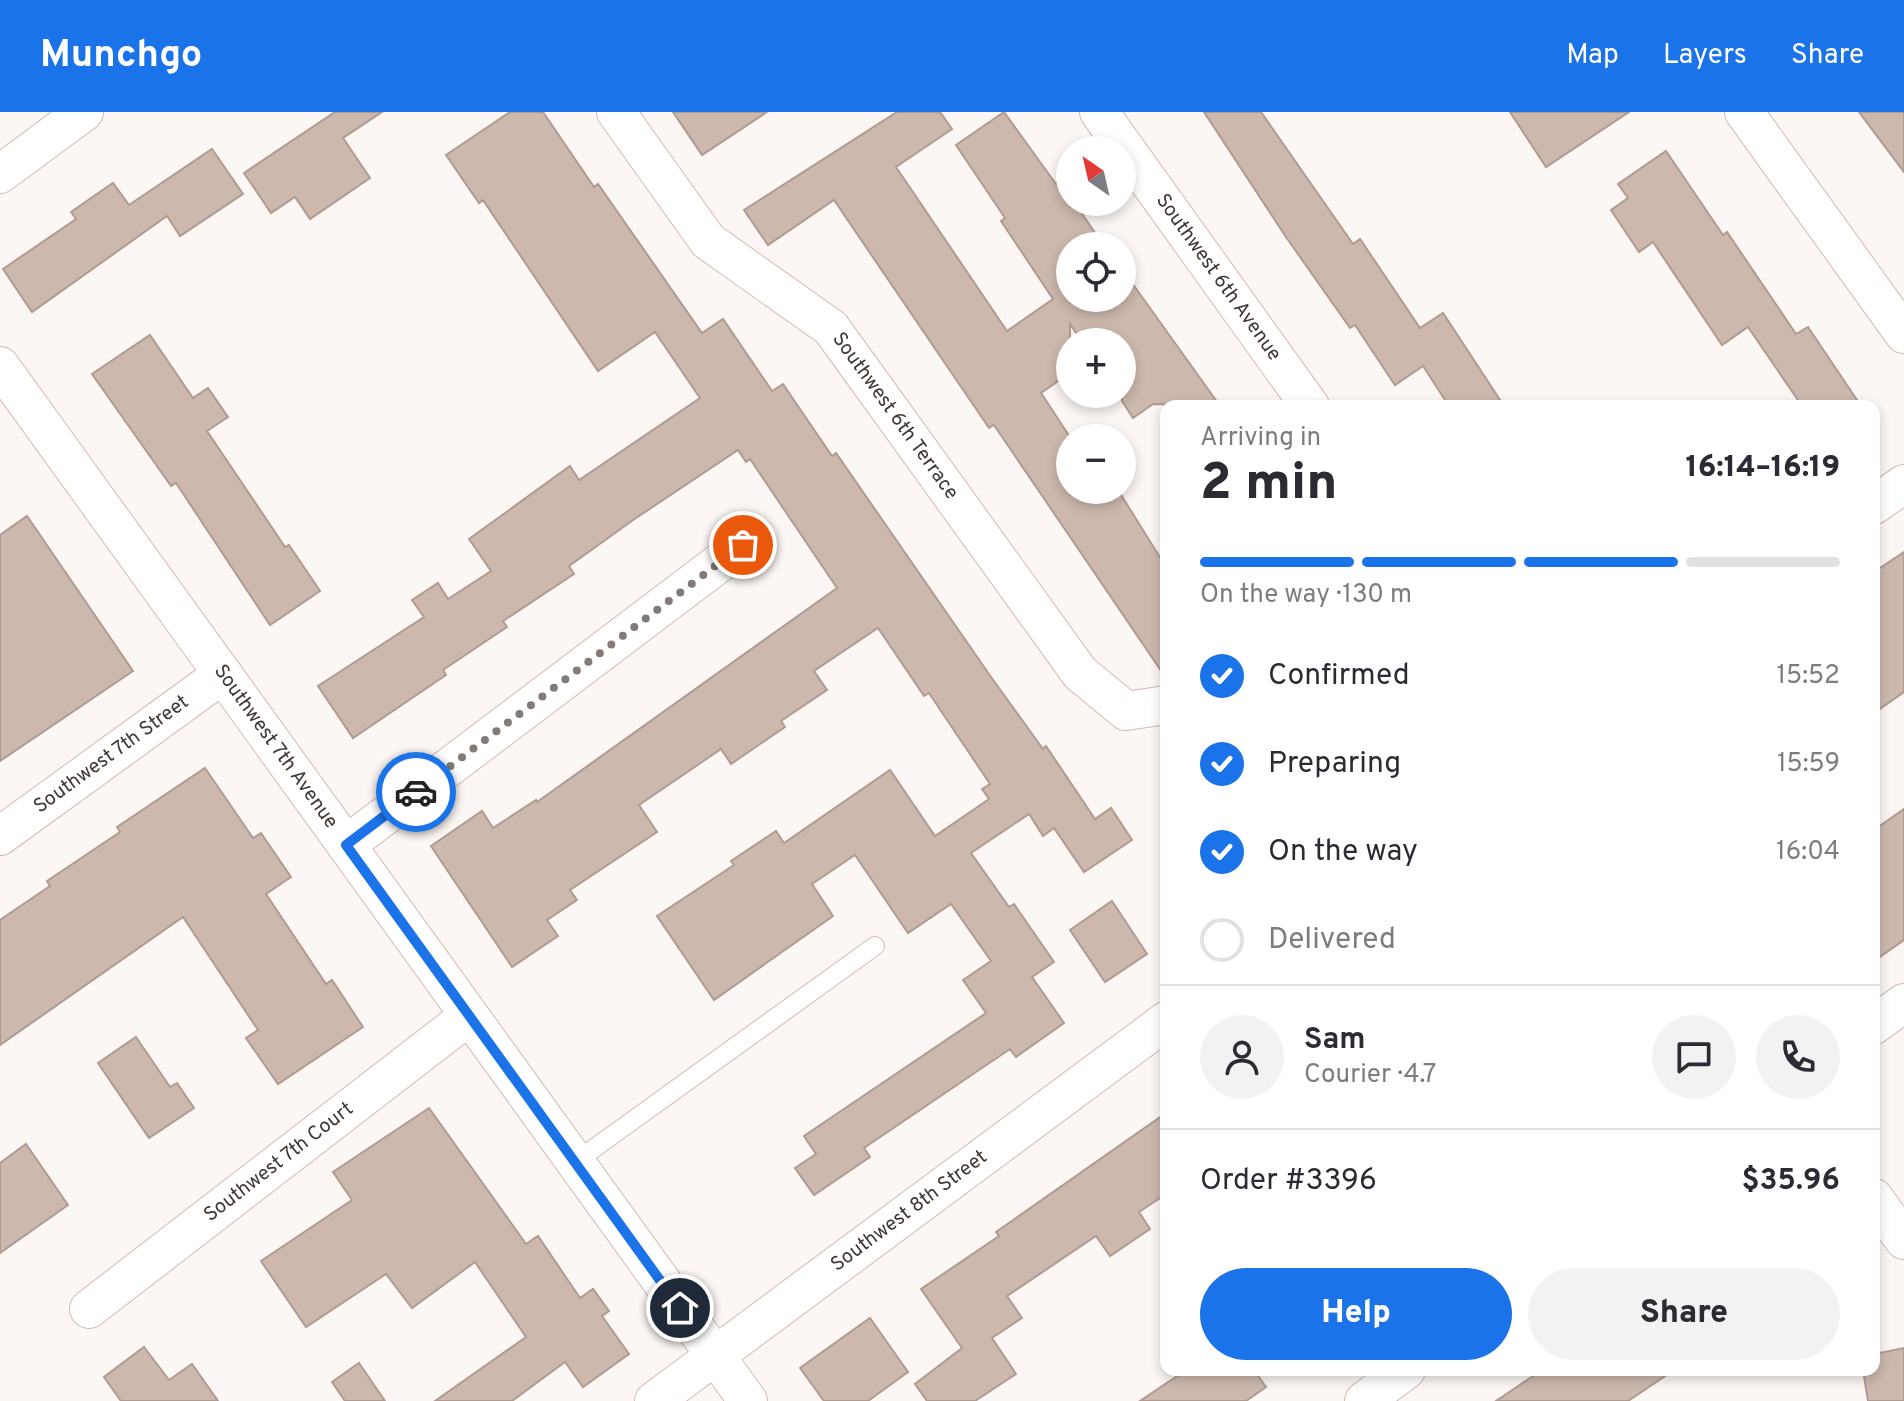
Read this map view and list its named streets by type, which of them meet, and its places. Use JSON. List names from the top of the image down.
{
  "streets": {
    "street": [
      "Southwest 6th Avenue",
      "Southwest 6th Terrace",
      "Southwest 7th Avenue",
      "Southwest 7th Street",
      "Southwest 7th Court",
      "Southwest 8th Street"
    ]
  },
  "crossings": [
    ["Southwest 7th Avenue", "Southwest 7th Street"],
    ["Southwest 7th Avenue", "Southwest 7th Court"],
    ["Southwest 7th Avenue", "Southwest 8th Street"]
  ],
  "north": "top left",
  "page": {
    "header": "Munchgo",
    "nav": ["Map", "Layers", "Share"],
    "map_buttons": ["+", "−"],
    "heading": ["2 min", "Arriving in", "16:14–16:19"],
    "panel": [
      "Sam",
      "Courier · 4.7",
      "Order #3396",
      "$35.96"
    ],
    "bar": "On the way · 130 m",
    "list": [
      ["Confirmed", "15:52"],
      ["Preparing", "15:59"],
      ["On the way", "16:04"],
      "Delivered"
    ],
    "buttons": ["Help", "Share"]
  }
}
